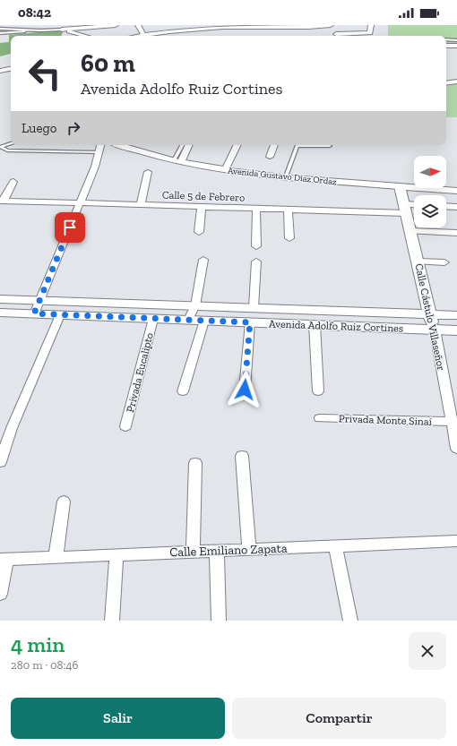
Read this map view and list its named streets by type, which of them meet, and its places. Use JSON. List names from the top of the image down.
{
  "streets": {
    "street": [
      "Avenida Gustavo Díaz Ordaz",
      "Calle 5 de Febrero",
      "Calle Cástulo Villaseñor",
      "Avenida Adolfo Ruiz Cortines",
      "Privada Eucalipto",
      "Privada Monte Sinaí",
      "Calle Emiliano Zapata"
    ]
  },
  "crossings": [
    ["Avenida Gustavo Díaz Ordaz", "Calle Cástulo Villaseñor"],
    ["Calle 5 de Febrero", "Calle Cástulo Villaseñor"],
    ["Calle Cástulo Villaseñor", "Avenida Adolfo Ruiz Cortines"],
    ["Calle Cástulo Villaseñor", "Privada Monte Sinaí"],
    ["Avenida Adolfo Ruiz Cortines", "Privada Eucalipto"]
  ],
  "north": "right",
  "page": {
    "status": "08:42",
    "turn": ["60 m", "Avenida Adolfo Ruiz Cortines"],
    "then": "Luego",
    "heading": ["4 min", "280 m · 08:46"],
    "buttons": ["Salir", "Compartir"]
  }
}
